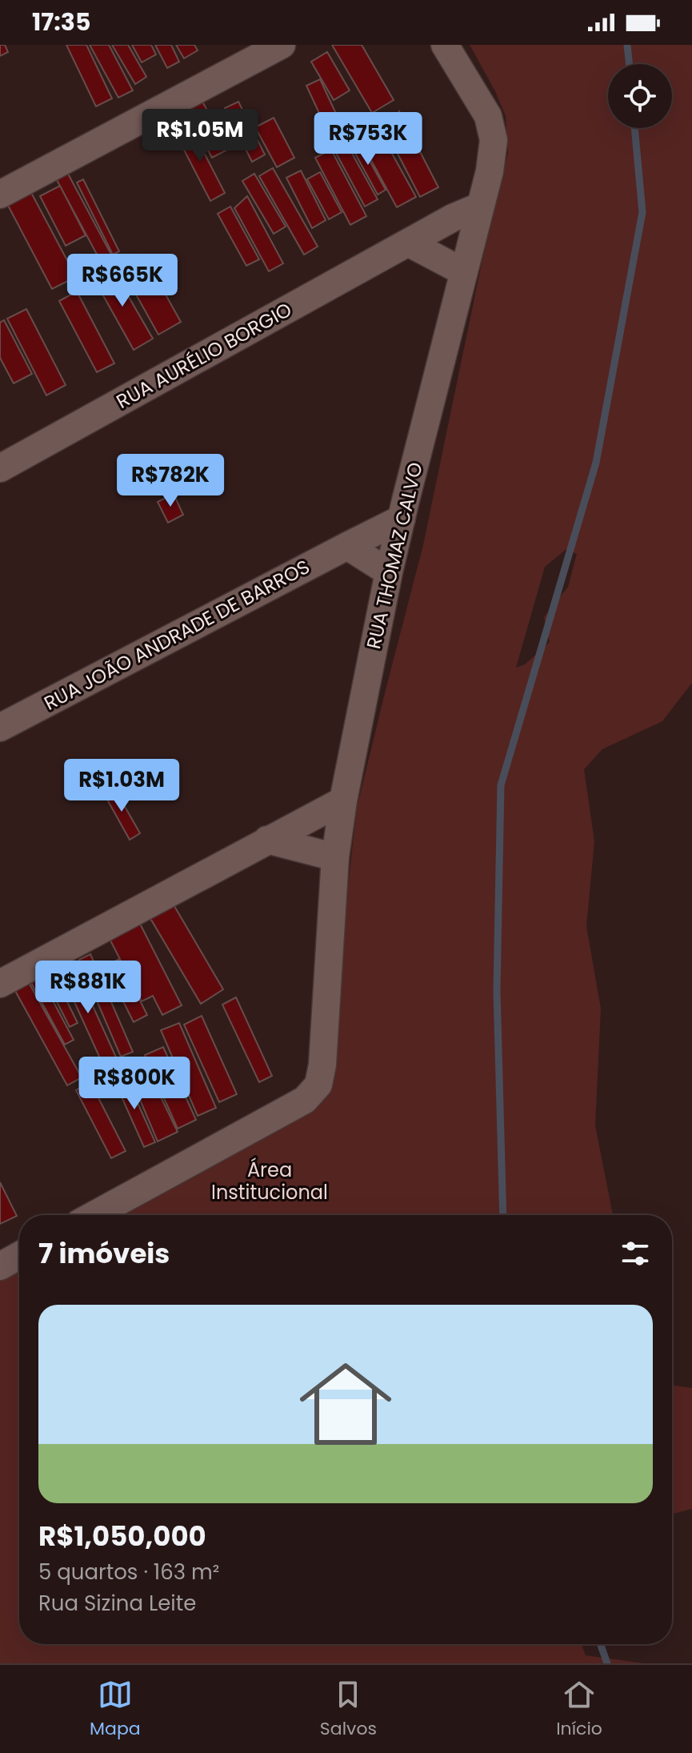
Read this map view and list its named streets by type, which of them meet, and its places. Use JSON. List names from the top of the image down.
{
  "streets": {
    "street": ["RUA AURÉLIO BORGIO", "RUA THOMAZ CALVO", "RUA JOÃO ANDRADE DE BARROS"]
  },
  "crossings": [
    ["RUA AURÉLIO BORGIO", "RUA THOMAZ CALVO"],
    ["RUA THOMAZ CALVO", "RUA JOÃO ANDRADE DE BARROS"]
  ],
  "parks": ["Área Institucional"],
  "page": {
    "status": "17:35",
    "price": [
      "R$1.05M",
      "R$753K",
      "R$665K",
      "R$782K",
      "R$1.03M",
      "R$881K",
      "R$800K"
    ],
    "heading": "7 imóveis",
    "list": [
      {
        "name": "R$1,050,000",
        "note": "5 quartos · 163 m² · Rua Sizina Leite"
      }
    ],
    "tabs": ["Mapa", "Salvos", "Início"]
  }
}
